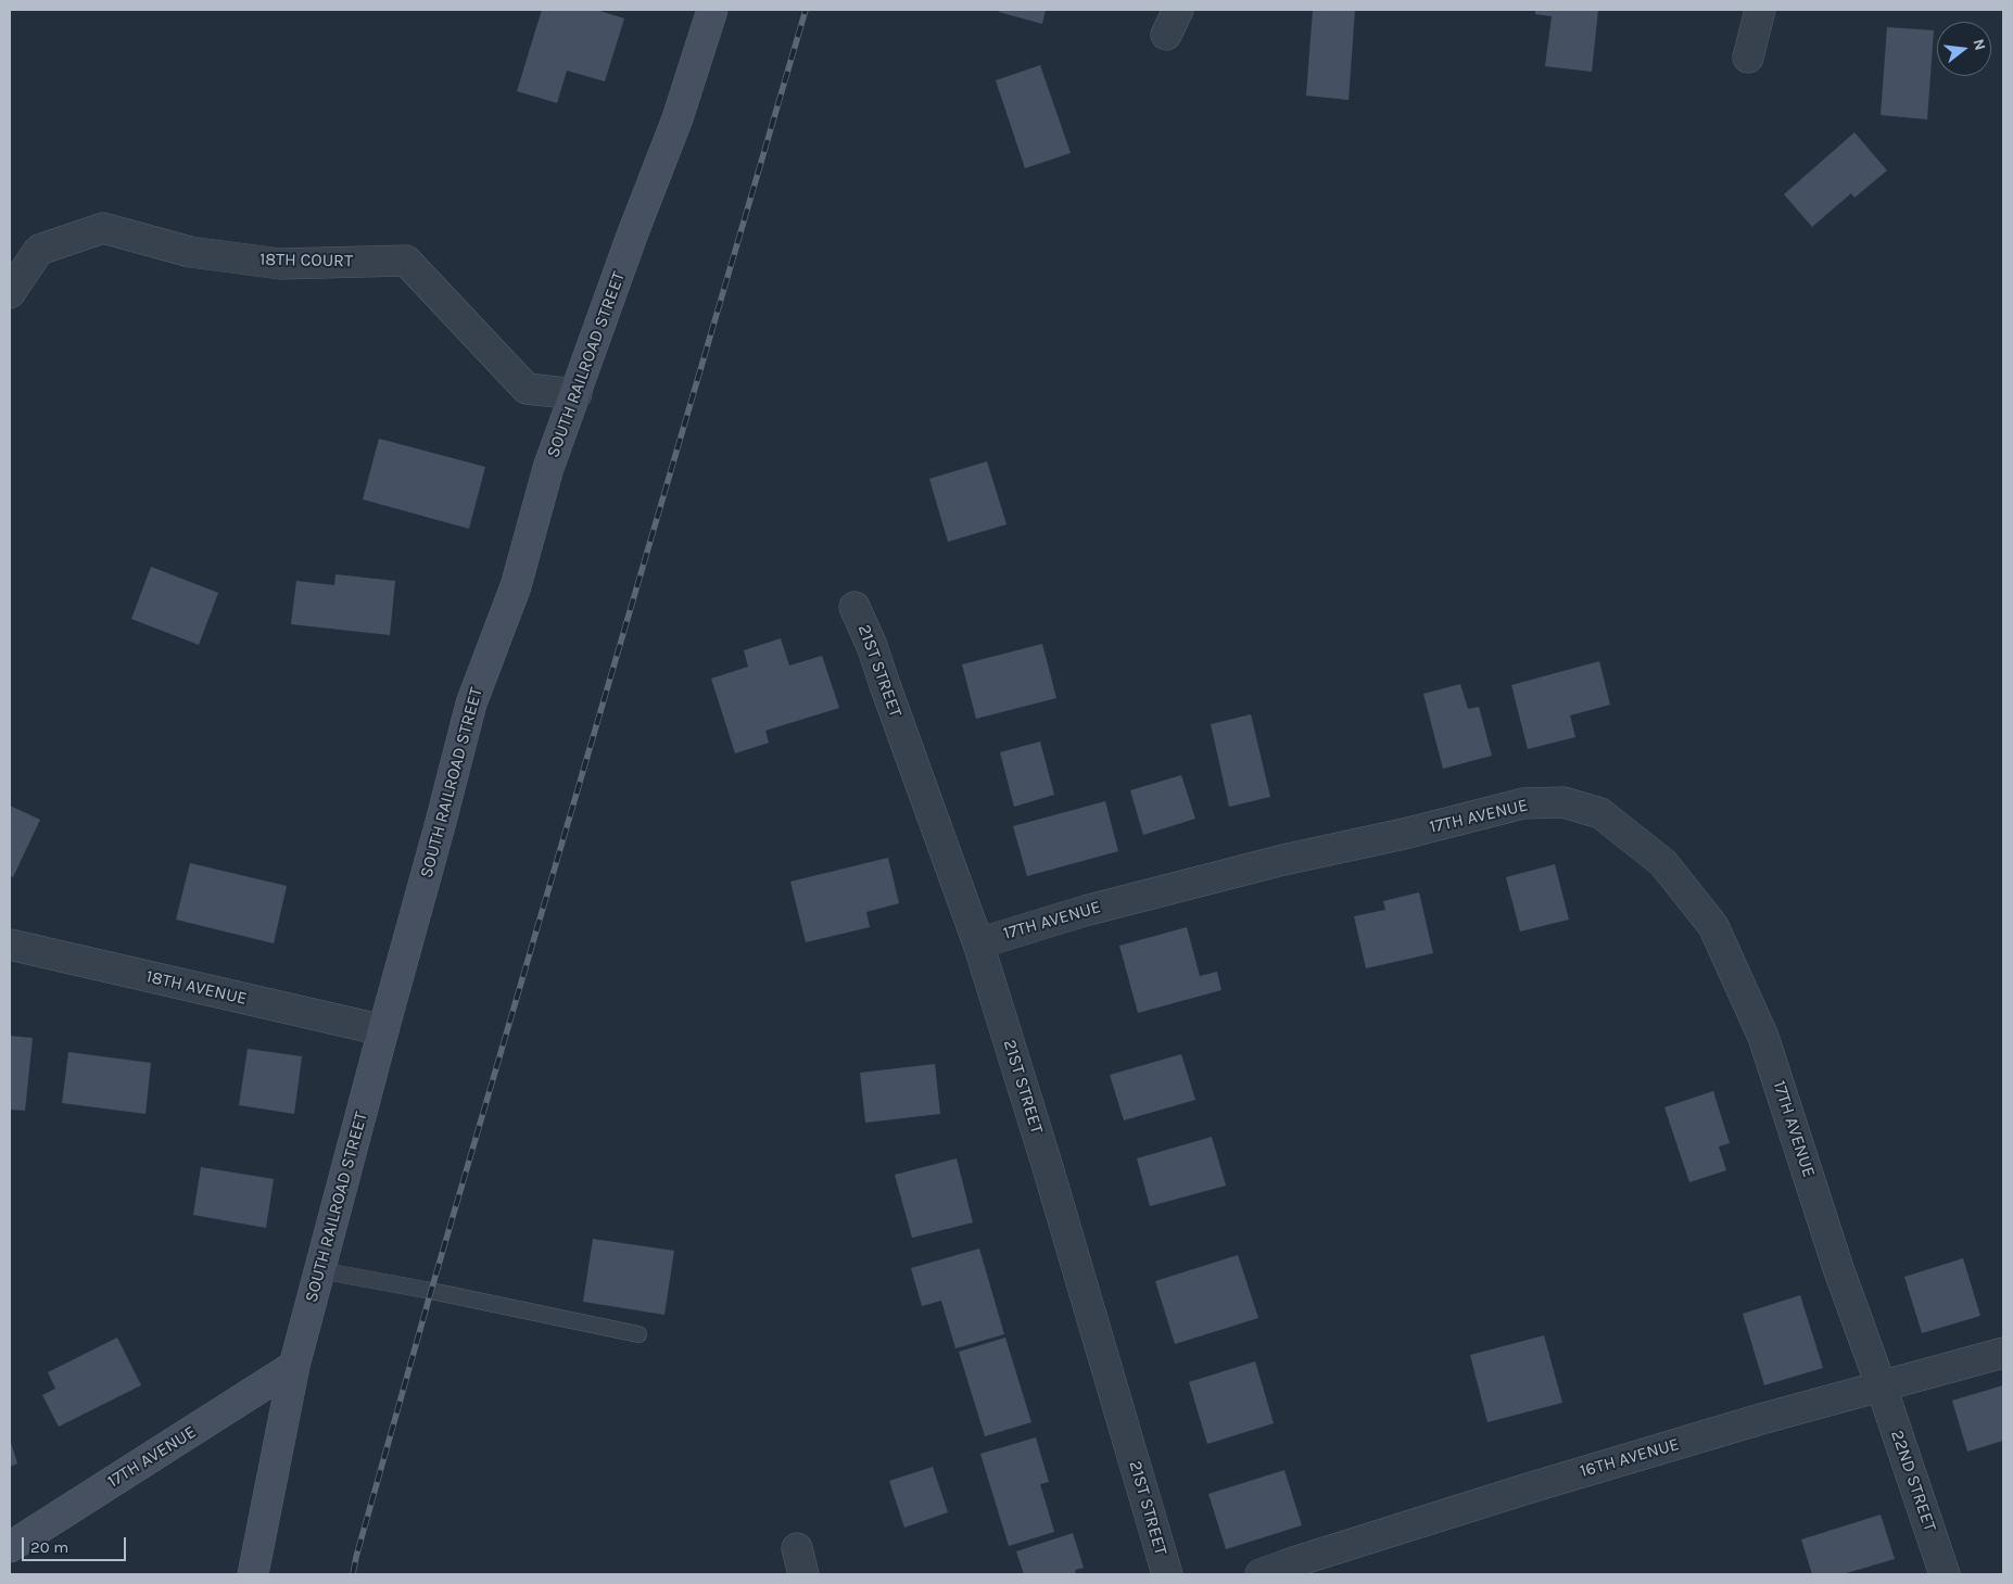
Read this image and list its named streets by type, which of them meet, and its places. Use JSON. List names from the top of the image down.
{
  "streets": {
    "street": [
      "18TH COURT",
      "SOUTH RAILROAD STREET",
      "21ST STREET",
      "17TH AVENUE",
      "18TH AVENUE",
      "16TH AVENUE",
      "22ND STREET"
    ]
  },
  "crossings": [
    ["18TH COURT", "SOUTH RAILROAD STREET"],
    ["SOUTH RAILROAD STREET", "17TH AVENUE"],
    ["SOUTH RAILROAD STREET", "18TH AVENUE"],
    ["21ST STREET", "17TH AVENUE"],
    ["17TH AVENUE", "16TH AVENUE"],
    ["17TH AVENUE", "22ND STREET"],
    ["16TH AVENUE", "22ND STREET"]
  ],
  "scale_bar": "20 m",
  "north": "right"
}
